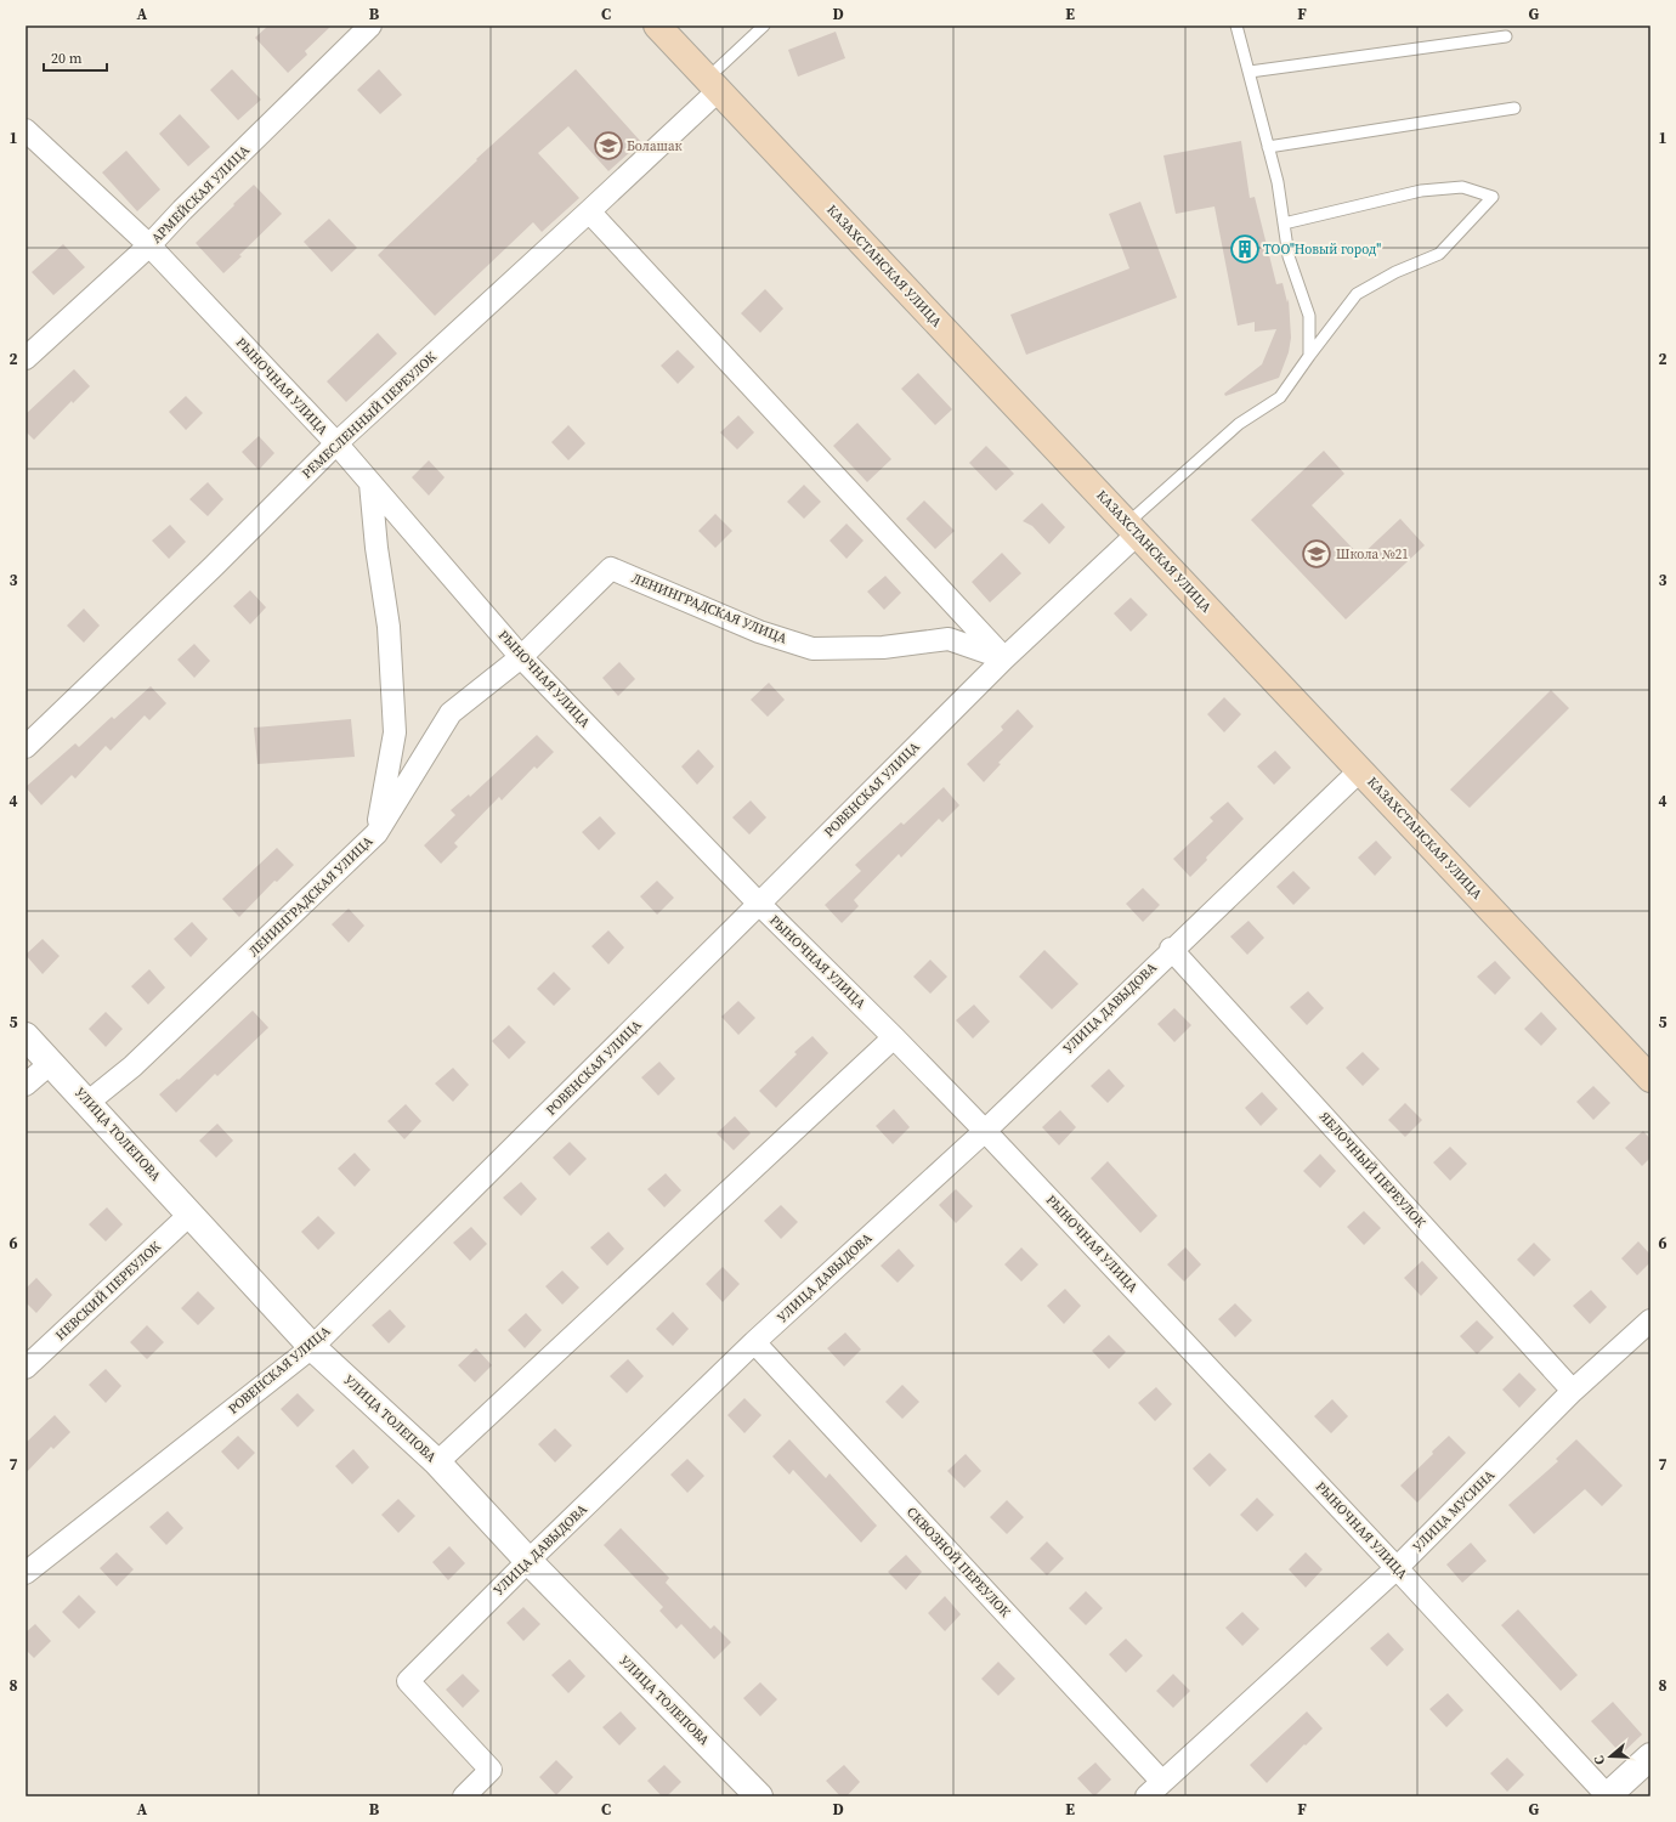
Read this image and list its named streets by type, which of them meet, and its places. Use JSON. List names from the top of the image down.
{
  "streets": {
    "main road": ["КАЗАХСТАНСКАЯ УЛИЦА"],
    "street": [
      "АРМЕЙСКАЯ УЛИЦА",
      "РЫНОЧНАЯ УЛИЦА",
      "РЕМЕСЛЕННЫЙ ПЕРЕУЛОК",
      "ЛЕНИНГРАДСКАЯ УЛИЦА",
      "РОВЕНСКАЯ УЛИЦА",
      "УЛИЦА ДАВЫДОВА",
      "УЛИЦА ТОЛЕПОВА",
      "ЯБЛОЧНЫЙ ПЕРЕУЛОК",
      "НЕВСКИЙ ПЕРЕУЛОК",
      "УЛИЦА МУСИНА",
      "СКВОЗНОЙ ПЕРЕУЛОК"
    ]
  },
  "crossings": [
    ["АРМЕЙСКАЯ УЛИЦА", "РЫНОЧНАЯ УЛИЦА"],
    ["КАЗАХСТАНСКАЯ УЛИЦА", "РЕМЕСЛЕННЫЙ ПЕРЕУЛОК"],
    ["КАЗАХСТАНСКАЯ УЛИЦА", "РОВЕНСКАЯ УЛИЦА"],
    ["КАЗАХСТАНСКАЯ УЛИЦА", "УЛИЦА ДАВЫДОВА"],
    ["РЫНОЧНАЯ УЛИЦА", "РЕМЕСЛЕННЫЙ ПЕРЕУЛОК"],
    ["РЫНОЧНАЯ УЛИЦА", "ЛЕНИНГРАДСКАЯ УЛИЦА"],
    ["РЫНОЧНАЯ УЛИЦА", "РОВЕНСКАЯ УЛИЦА"],
    ["РЫНОЧНАЯ УЛИЦА", "УЛИЦА ДАВЫДОВА"],
    ["РЫНОЧНАЯ УЛИЦА", "УЛИЦА МУСИНА"],
    ["ЛЕНИНГРАДСКАЯ УЛИЦА", "РОВЕНСКАЯ УЛИЦА"],
    ["ЛЕНИНГРАДСКАЯ УЛИЦА", "УЛИЦА ТОЛЕПОВА"],
    ["РОВЕНСКАЯ УЛИЦА", "УЛИЦА ТОЛЕПОВА"],
    ["УЛИЦА ДАВЫДОВА", "УЛИЦА ТОЛЕПОВА"],
    ["УЛИЦА ДАВЫДОВА", "ЯБЛОЧНЫЙ ПЕРЕУЛОК"],
    ["УЛИЦА ДАВЫДОВА", "СКВОЗНОЙ ПЕРЕУЛОК"],
    ["УЛИЦА ТОЛЕПОВА", "НЕВСКИЙ ПЕРЕУЛОК"],
    ["ЯБЛОЧНЫЙ ПЕРЕУЛОК", "УЛИЦА МУСИНА"],
    ["УЛИЦА МУСИНА", "СКВОЗНОЙ ПЕРЕУЛОК"]
  ],
  "places": {
    "school or university": ["Болашак", "Школа №21"],
    "building": ["ТОО\"Новый город\""]
  },
  "scale_bar": "20 m",
  "north": "left",
  "grid": {
    "columns": [
      "A",
      "B",
      "C",
      "D",
      "E",
      "F",
      "G"
    ],
    "rows": [
      "1",
      "2",
      "3",
      "4",
      "5",
      "6",
      "7",
      "8"
    ]
  }
}
